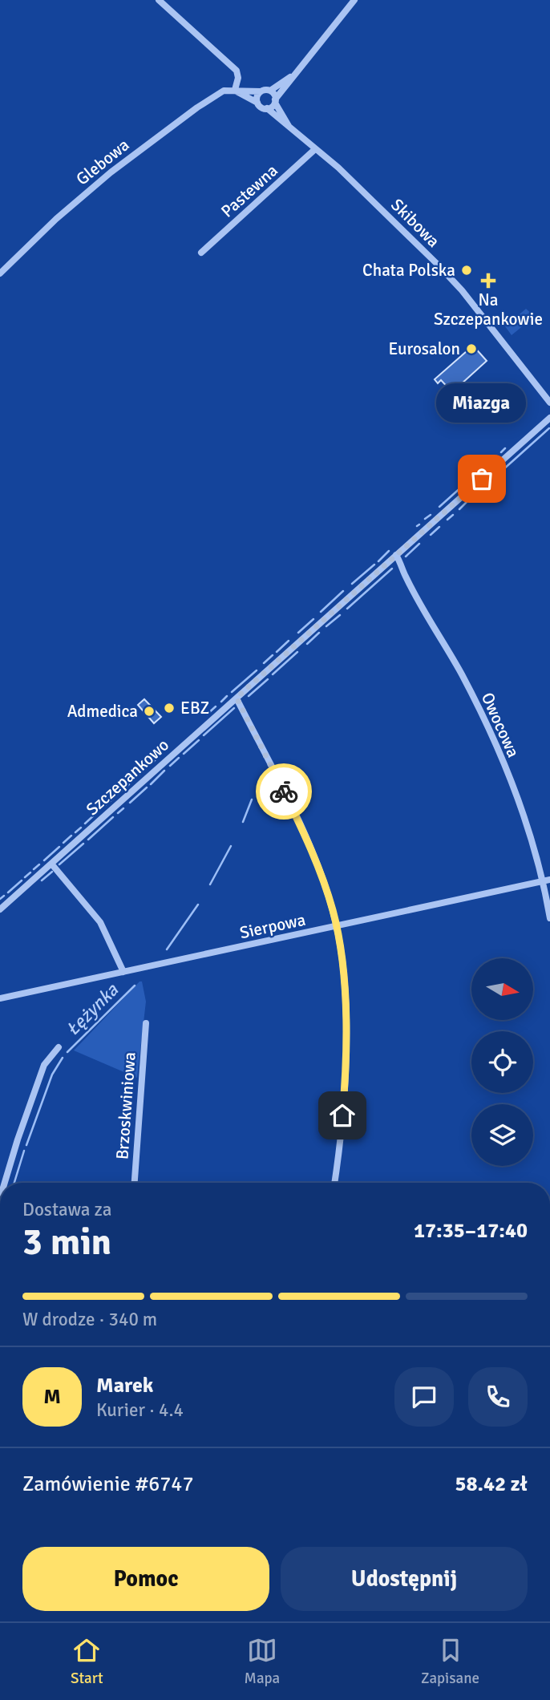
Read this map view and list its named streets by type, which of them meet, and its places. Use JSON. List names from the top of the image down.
{
  "streets": {
    "street": [
      "Glebowa",
      "Pastewna",
      "Skibowa",
      "Owocowa",
      "Szczepankowo",
      "Sierpowa",
      "Brzoskwiniowa"
    ]
  },
  "crossings": [
    ["Glebowa", "Skibowa"],
    ["Pastewna", "Skibowa"],
    ["Owocowa", "Szczepankowo"],
    ["Owocowa", "Sierpowa"]
  ],
  "water": ["Łężynka"],
  "places": {
    "other": [
      "Chata Polska",
      "Eurosalon",
      "Miazga",
      "EBZ",
      "Admedica"
    ],
    "health": ["Na Szczepankowie"]
  },
  "north": "right",
  "page": {
    "bubble": "Miazga",
    "heading": ["3 min", "Dostawa za", "17:35–17:40"],
    "panel": [
      "Marek",
      "Kurier · 4.4",
      "Zamówienie #6747",
      "58.42 zł"
    ],
    "bar": "W drodze · 340 m",
    "round": "M",
    "buttons": ["Pomoc", "Udostępnij"],
    "tabs": ["Start", "Mapa", "Zapisane"]
  }
}
